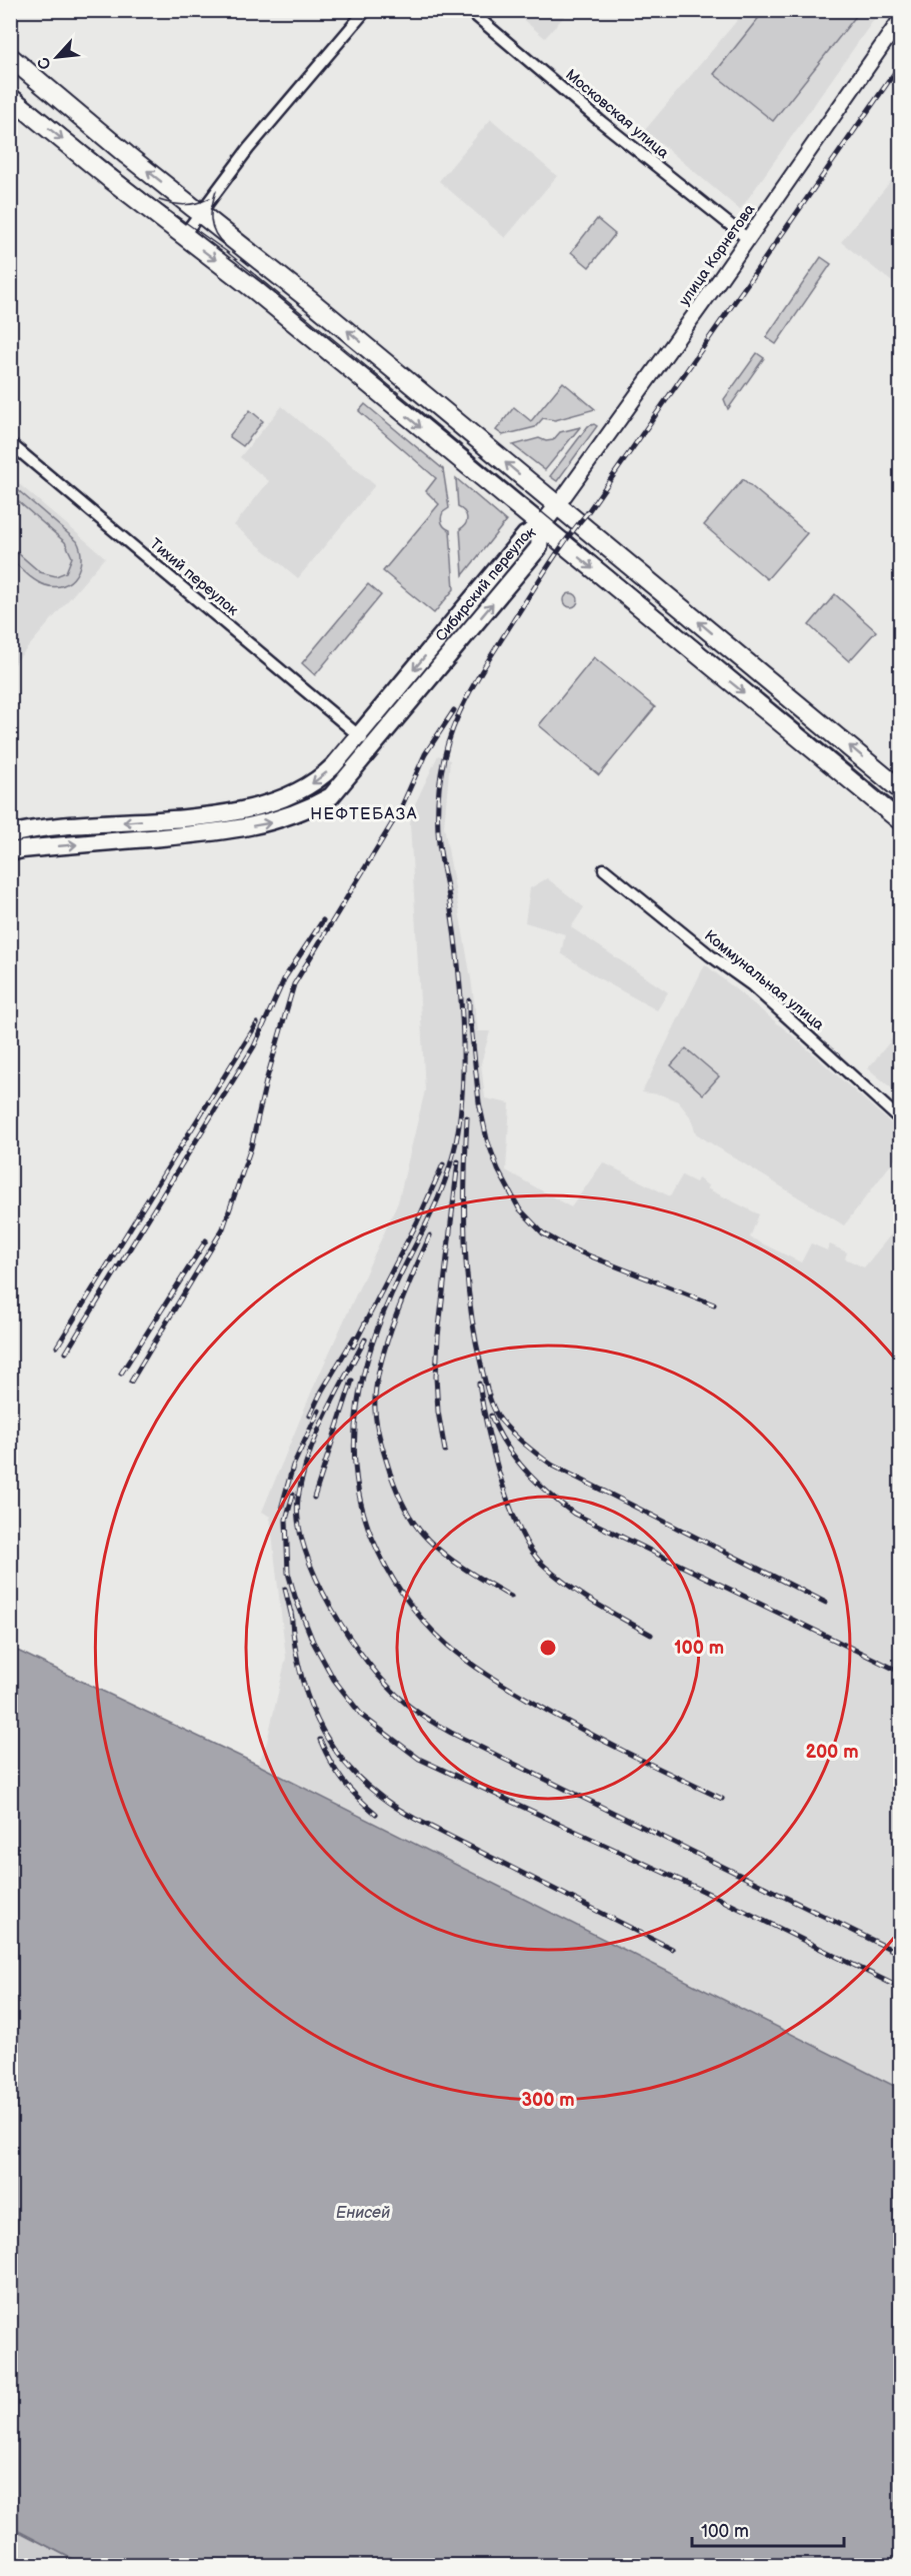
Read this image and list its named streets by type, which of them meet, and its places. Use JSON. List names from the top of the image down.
{
  "streets": {
    "main road": ["улица Корнетова", "Сибирский переулок"],
    "street": ["Московская улица", "Тихий переулок", "Коммунальная улица"]
  },
  "crossings": [
    ["Московская улица", "улица Корнетова"],
    ["Тихий переулок", "Сибирский переулок"]
  ],
  "districts": ["НЕФТЕБАЗА"],
  "water": ["Енисей"],
  "scale_bar": "100 m",
  "north": "bottom left",
  "rings": ["100 m", "200 m", "300 m"]
}
